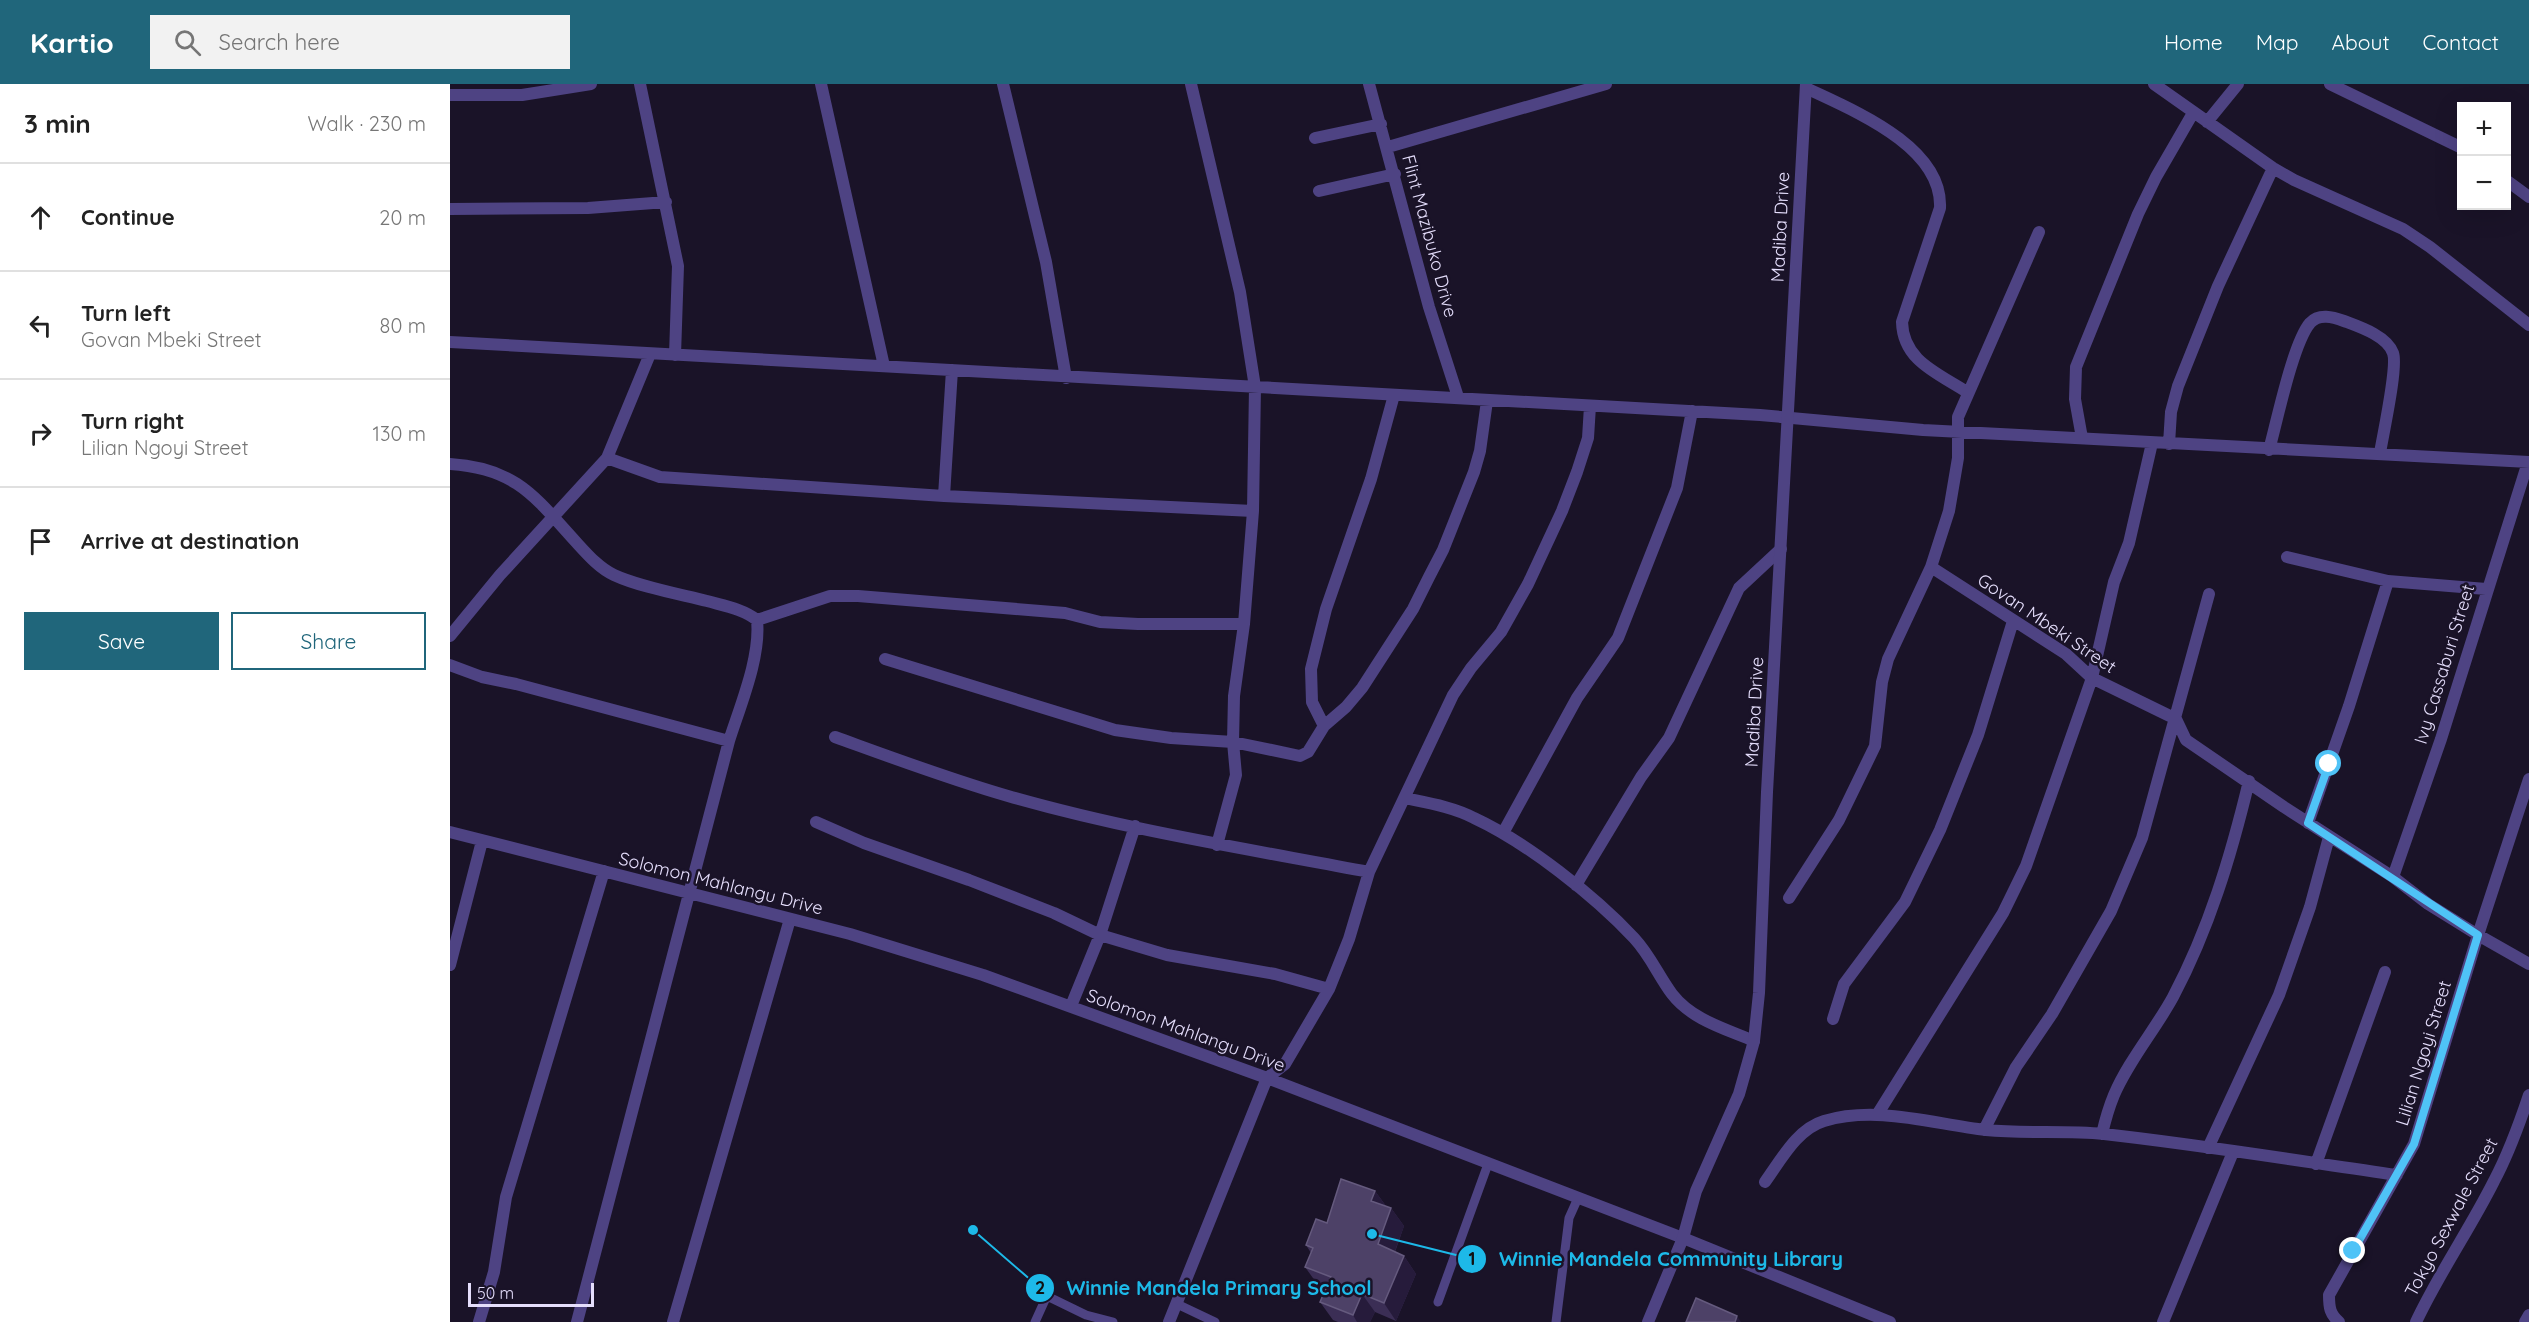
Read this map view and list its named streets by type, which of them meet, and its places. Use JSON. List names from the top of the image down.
{
  "streets": {
    "street": [
      "Madiba Drive",
      "Flint Mazibuko Drive",
      "Govan Mbeki Street",
      "Ivy Cassaburi Street",
      "Solomon Mahlangu Drive",
      "Lilian Ngoyi Street",
      "Tokyo Sexwale Street"
    ]
  },
  "crossings": [
    ["Madiba Drive", "Solomon Mahlangu Drive"]
  ],
  "places": ["Winnie Mandela Primary School", "Winnie Mandela Community Library"],
  "scale_bar": "50 m",
  "page": {
    "header": "Kartio",
    "search": "Search here",
    "nav": [
      "Home",
      "Map",
      "About",
      "Contact"
    ],
    "heading": ["3 min", "Walk · 230 m"],
    "map_buttons": ["+", "−"],
    "list": [
      ["Continue", "20 m"],
      ["Turn left", "Govan Mbeki Street", "80 m"],
      ["Turn right", "Lilian Ngoyi Street", "130 m"],
      "Arrive at destination"
    ],
    "buttons": ["Save", "Share"],
    "scale": "50 m"
  }
}
